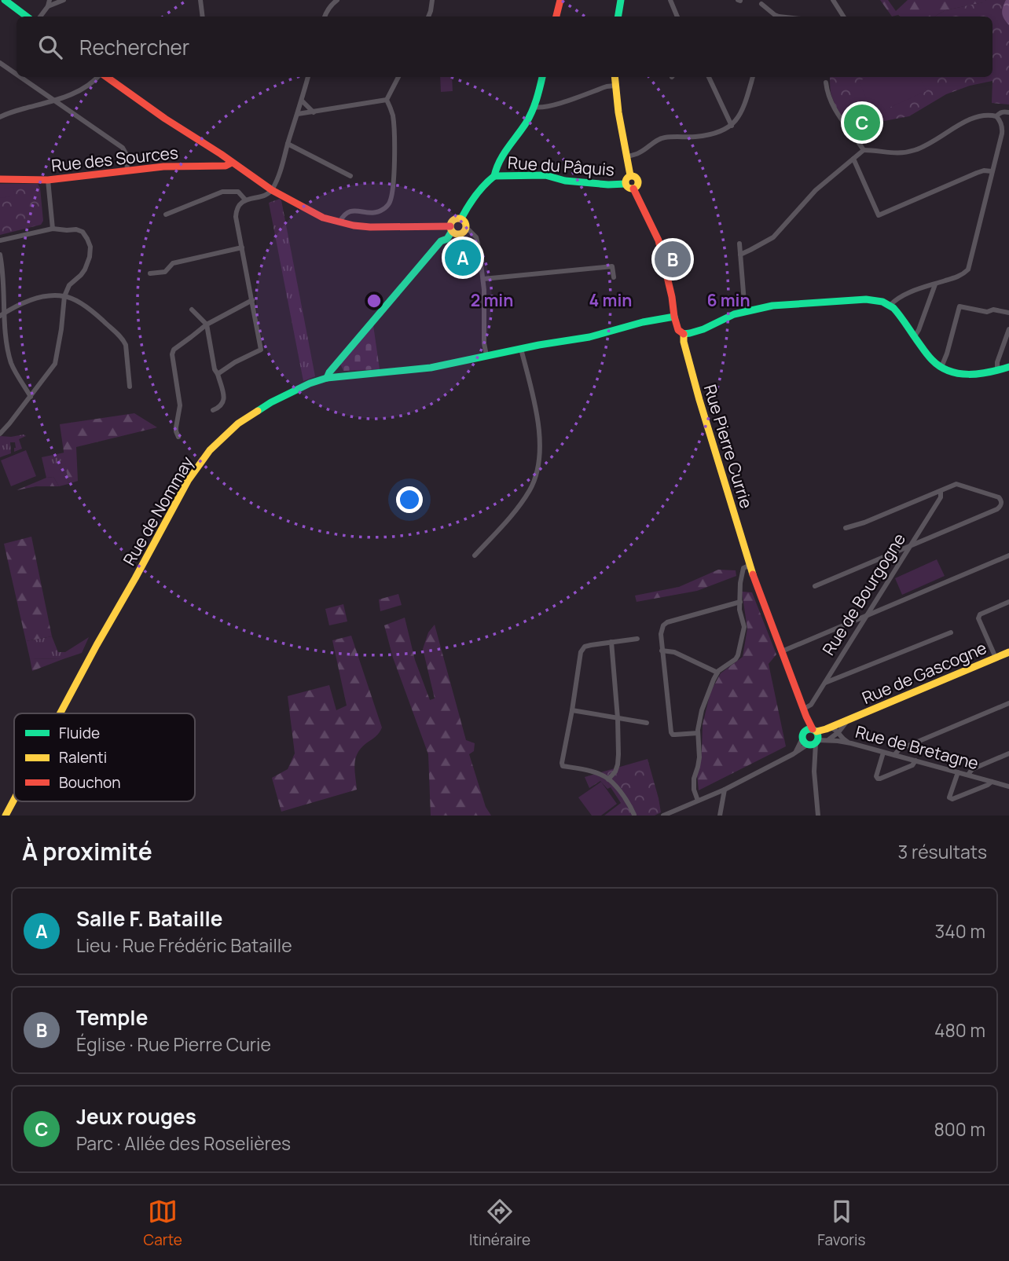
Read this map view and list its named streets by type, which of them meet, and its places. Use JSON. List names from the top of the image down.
{
  "streets": {
    "street": [
      "Rue des Sources",
      "Rue du Pâquis",
      "Rue Pierre Currie",
      "Rue de Nommay",
      "Rue de Bourgogne",
      "Rue de Gascogne",
      "Rue de Bretagne"
    ]
  },
  "crossings": [
    ["Rue Pierre Currie", "Rue de Nommay"],
    ["Rue Pierre Currie", "Rue de Bourgogne"],
    ["Rue Pierre Currie", "Rue de Gascogne"],
    ["Rue Pierre Currie", "Rue de Bretagne"],
    ["Rue de Gascogne", "Rue de Bretagne"]
  ],
  "legend": ["Fluide", "Ralenti", "Bouchon"],
  "page": {
    "search": "Rechercher",
    "pins": ["C", "A", "B"],
    "heading": ["À proximité", "3 résultats"],
    "list": [
      {
        "mark": "A",
        "name": "Salle F. Bataille",
        "note": "Lieu · Rue Frédéric Bataille",
        "value": "340 m"
      },
      {
        "mark": "B",
        "name": "Temple",
        "note": "Église · Rue Pierre Curie",
        "value": "480 m"
      },
      {
        "mark": "C",
        "name": "Jeux rouges",
        "note": "Parc · Allée des Roselières",
        "value": "800 m"
      }
    ],
    "nav": ["Carte", "Itinéraire", "Favoris"]
  },
  "rings": ["2 min", "4 min", "6 min"]
}
